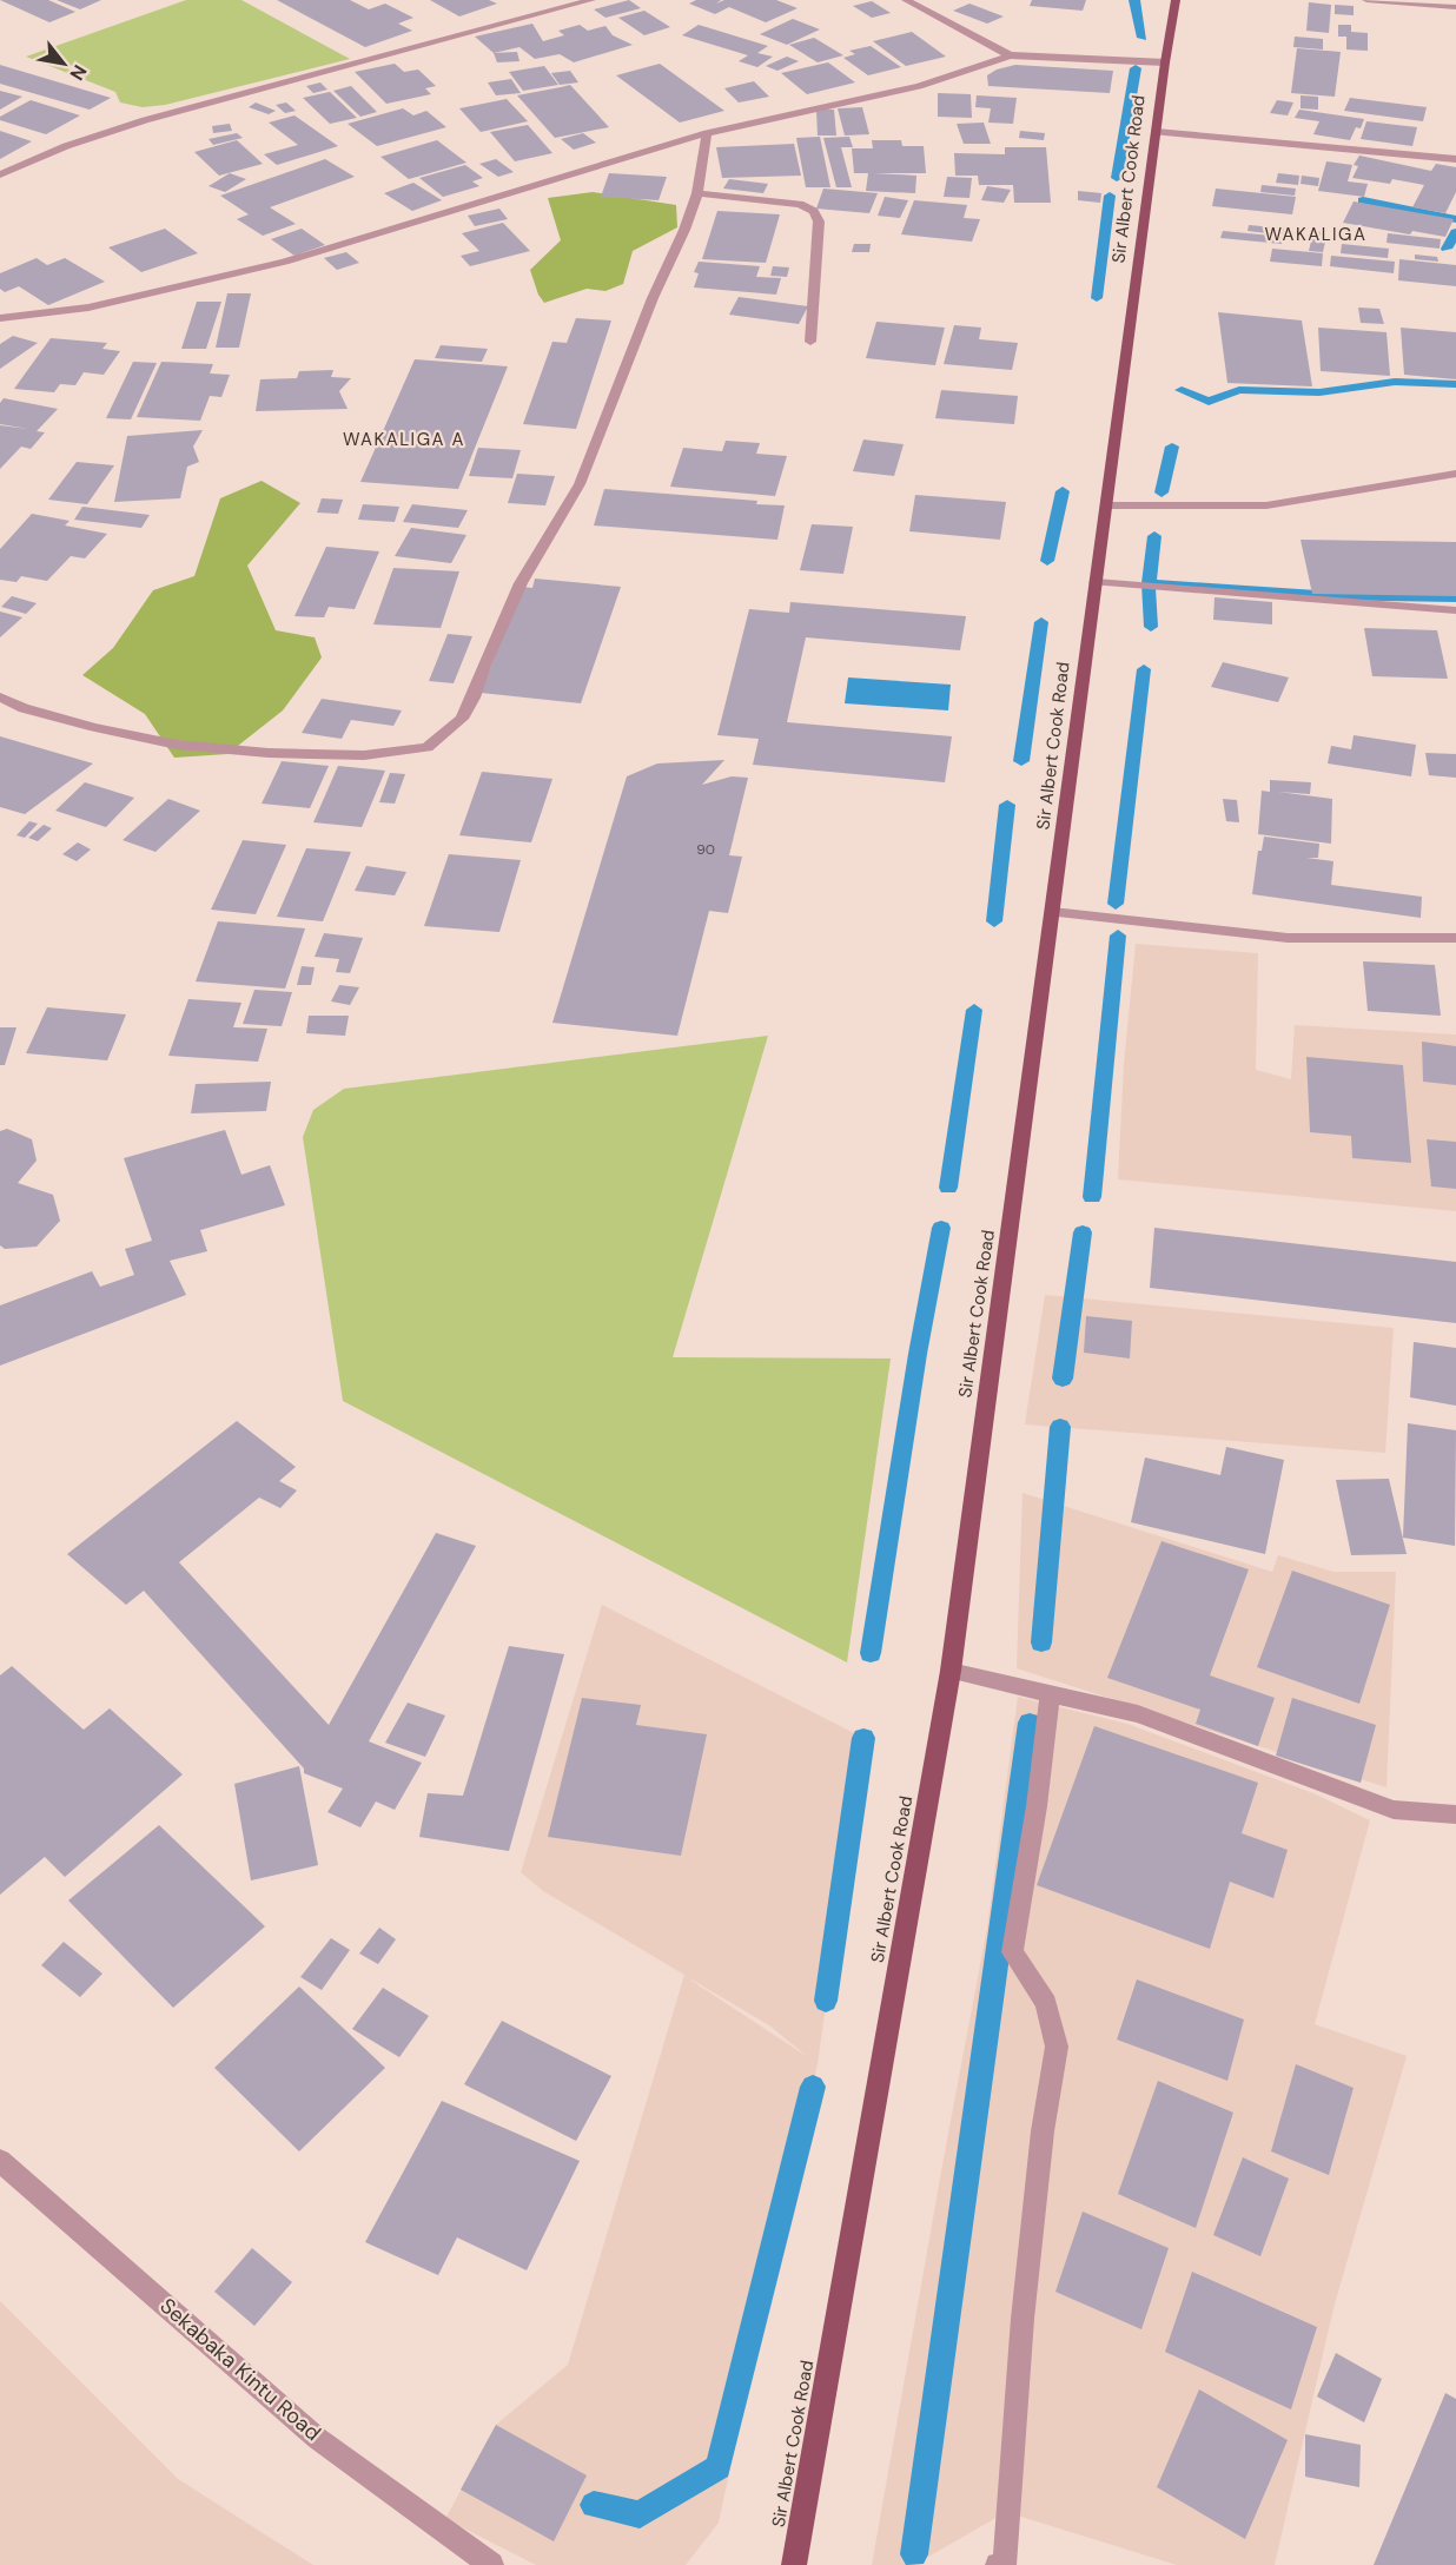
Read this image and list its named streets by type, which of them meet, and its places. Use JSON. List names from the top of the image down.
{
  "streets": {
    "main road": ["Sir Albert Cook Road"],
    "street": ["Sekabaka Kintu Road"]
  },
  "districts": ["WAKALIGA", "WAKALIGA A"],
  "house_numbers": ["90"],
  "north": "bottom right"
}
